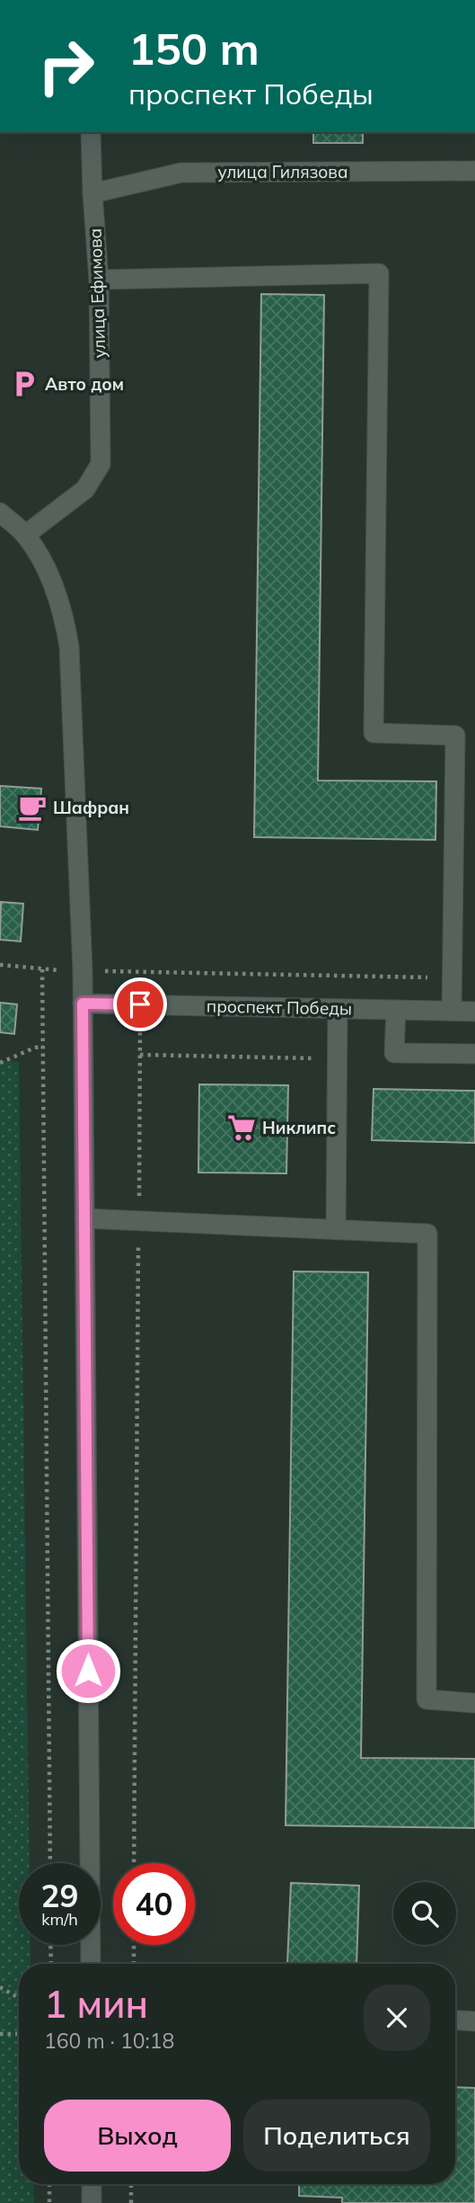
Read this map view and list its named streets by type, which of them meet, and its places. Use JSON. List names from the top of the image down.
{
  "streets": {
    "street": ["улица Гилязова", "улица Ефимова", "проспект Победы"]
  },
  "crossings": [
    ["улица Гилязова", "улица Ефимова"]
  ],
  "places": {
    "parking": ["Авто дом"],
    "cafe": ["Шафран"],
    "supermarket": ["Никлипс"]
  },
  "page": {
    "turn": ["150 m", "проспект Победы"],
    "speed": "29 km/h",
    "limit": "40",
    "heading": ["1 мин", "160 m · 10:18"],
    "buttons": ["Выход", "Поделиться"]
  }
}
